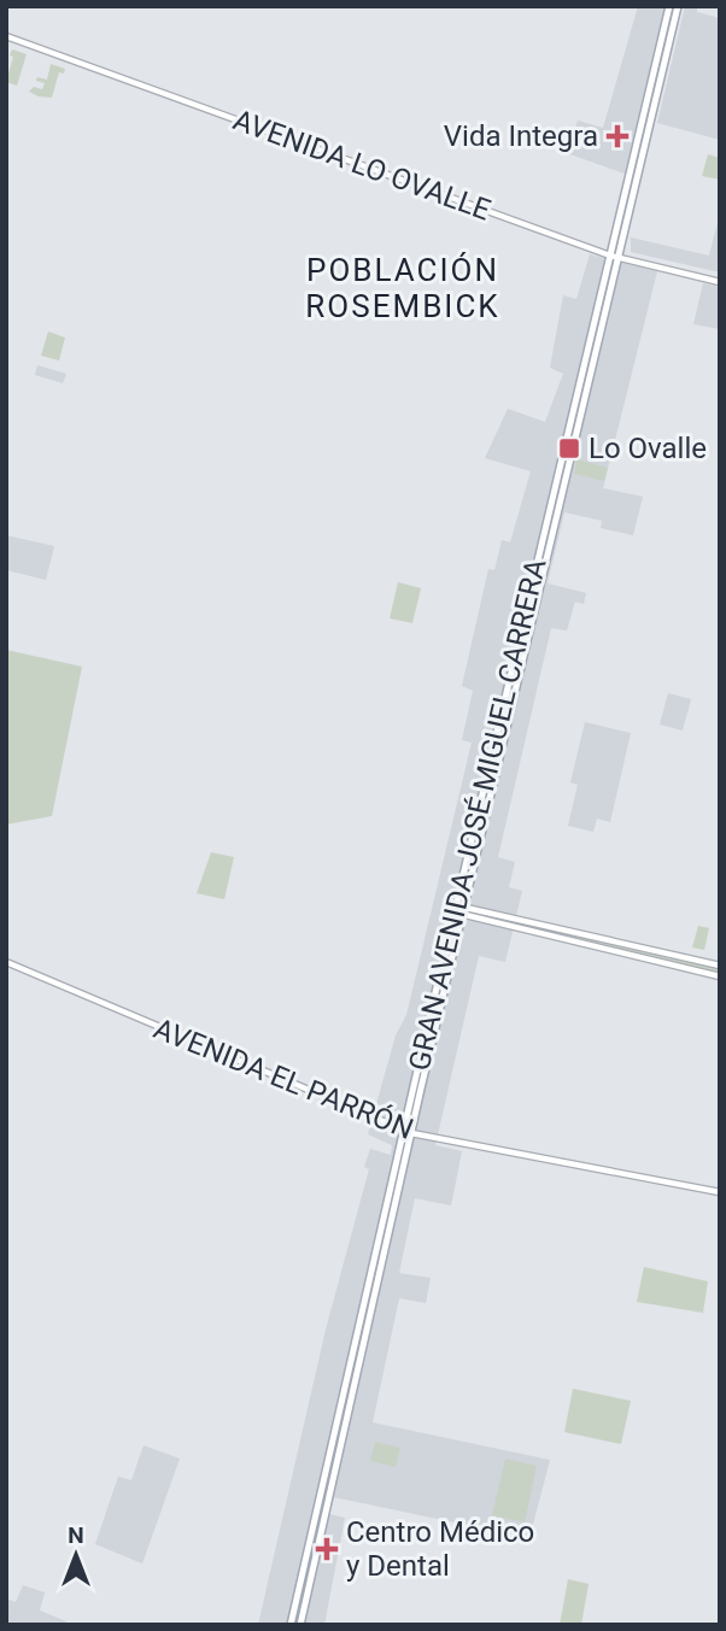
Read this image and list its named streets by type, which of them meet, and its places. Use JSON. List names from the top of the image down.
{
  "streets": {
    "main road": ["AVENIDA LO OVALLE", "GRAN AVENIDA JOSÉ MIGUEL CARRERA", "AVENIDA EL PARRÓN"]
  },
  "crossings": [
    ["AVENIDA LO OVALLE", "GRAN AVENIDA JOSÉ MIGUEL CARRERA"],
    ["GRAN AVENIDA JOSÉ MIGUEL CARRERA", "AVENIDA EL PARRÓN"]
  ],
  "districts": ["POBLACIÓN ROSEMBICK"],
  "places": {
    "health": ["Vida Integra", "Centro Médico y Dental"],
    "transit": ["Lo Ovalle"]
  },
  "north": "top"
}
